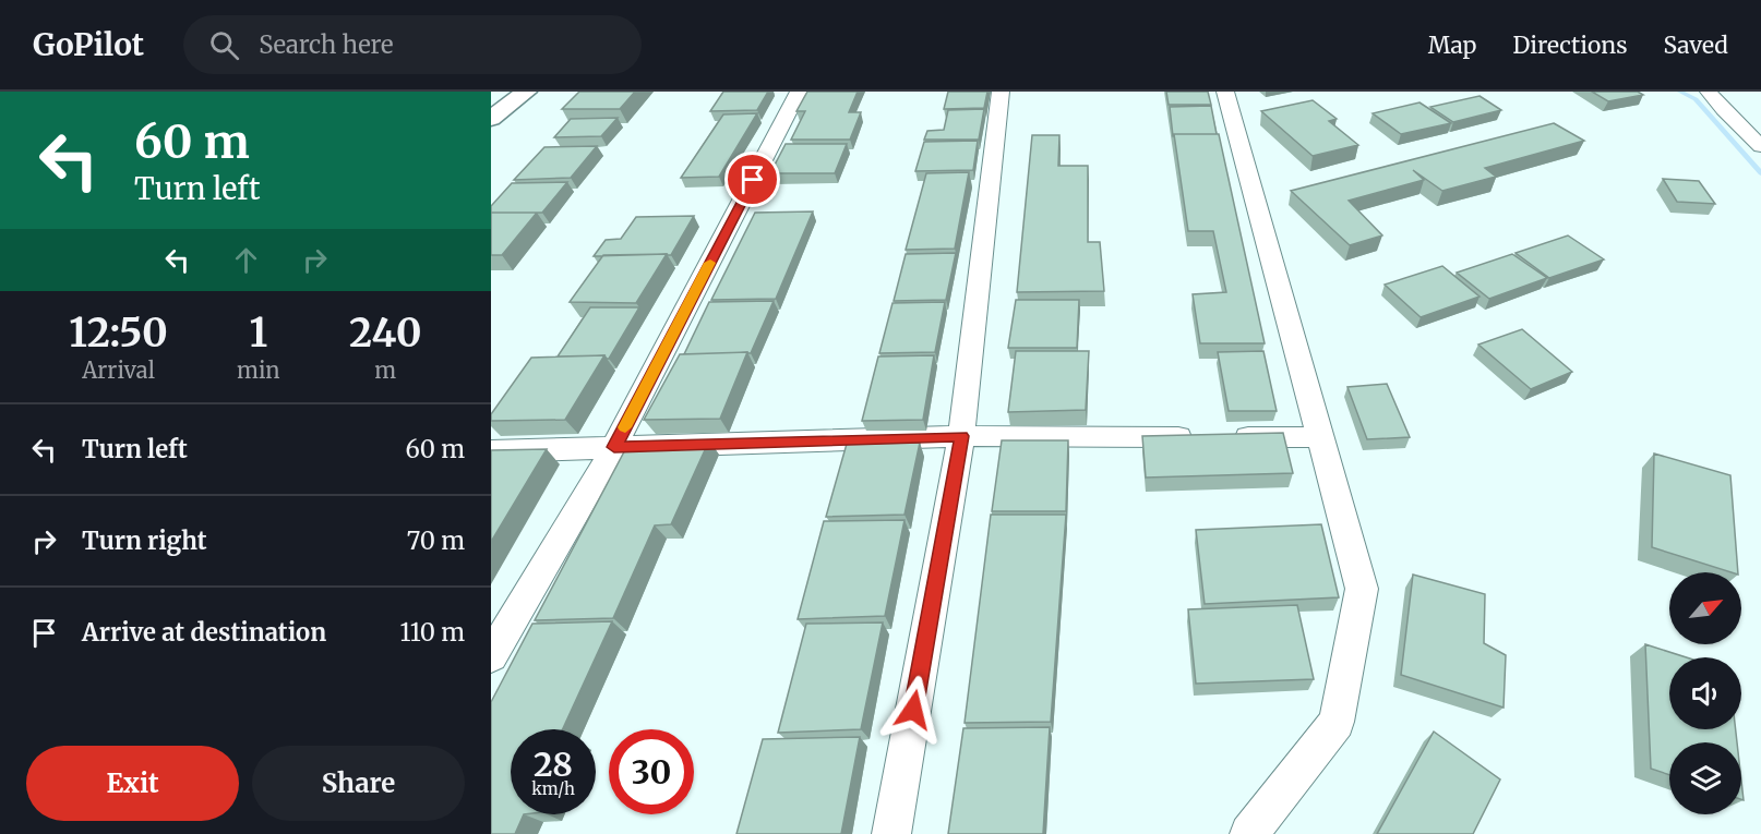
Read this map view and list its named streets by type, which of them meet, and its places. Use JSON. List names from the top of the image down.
{
  "north": "top right",
  "page": {
    "header": "GoPilot",
    "search": "Search here",
    "nav": ["Map", "Directions", "Saved"],
    "turn": ["60 m", "Turn left"],
    "eta": [
      "12:50",
      "Arrival",
      "1",
      "min",
      "240",
      "m"
    ],
    "list": [
      {
        "name": "Turn left",
        "value": "60 m"
      },
      {
        "name": "Turn right",
        "value": "70 m"
      },
      {
        "name": "Arrive at destination",
        "value": "110 m"
      }
    ],
    "speed": "28 km/h",
    "limit": "30",
    "buttons": ["Exit", "Share"]
  }
}
